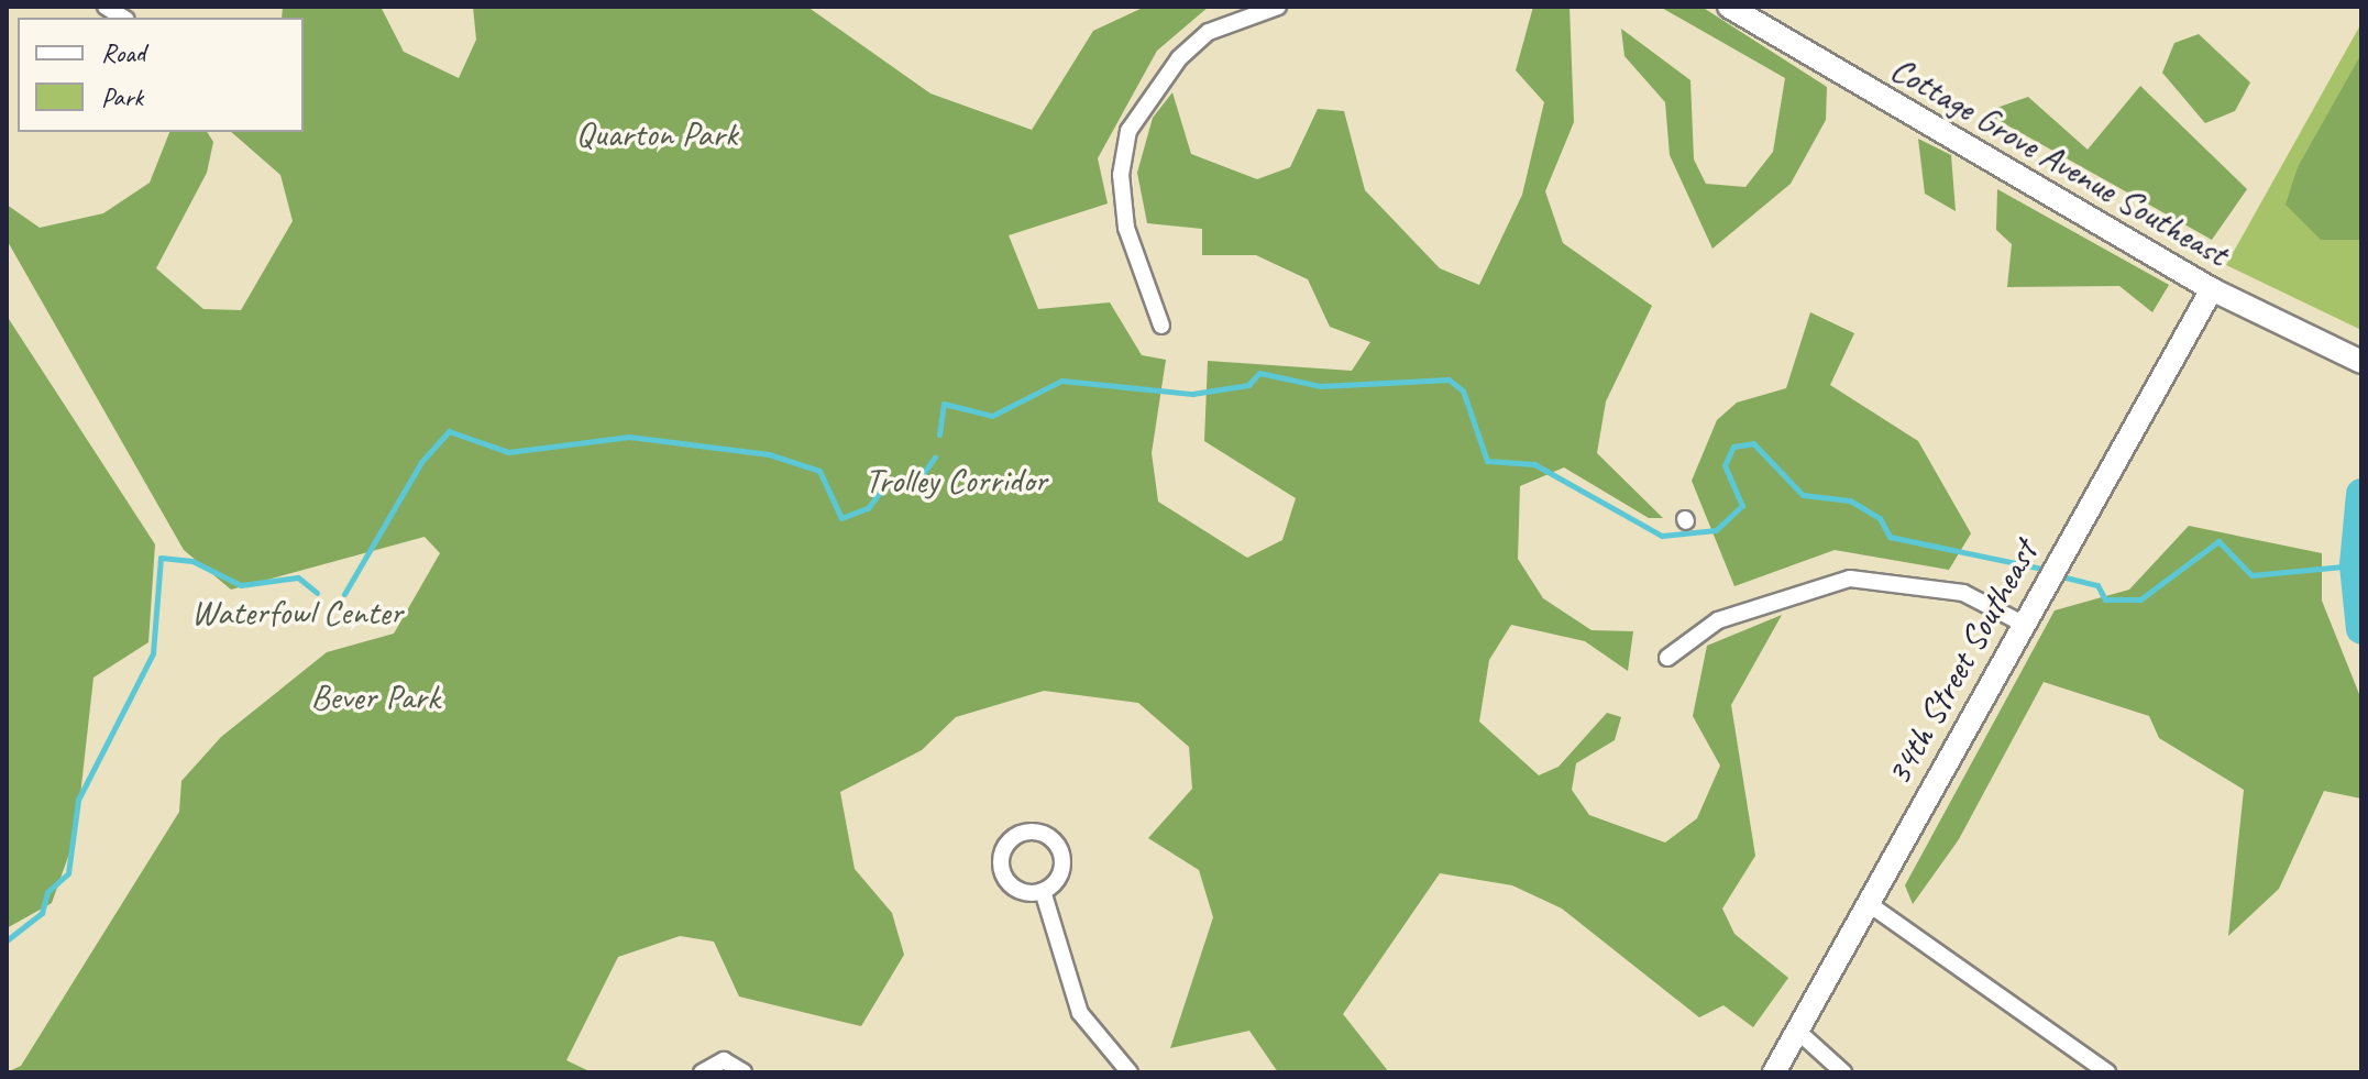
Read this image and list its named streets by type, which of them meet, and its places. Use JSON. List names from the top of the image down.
{
  "streets": {
    "street": ["Cottage Grove Avenue Southeast", "34th Street Southeast"]
  },
  "crossings": [
    ["Cottage Grove Avenue Southeast", "34th Street Southeast"]
  ],
  "parks": [
    "Quarton Park",
    "Trolley Corridor",
    "Waterfowl Center",
    "Bever Park"
  ],
  "legend": ["Road", "Park"]
}
